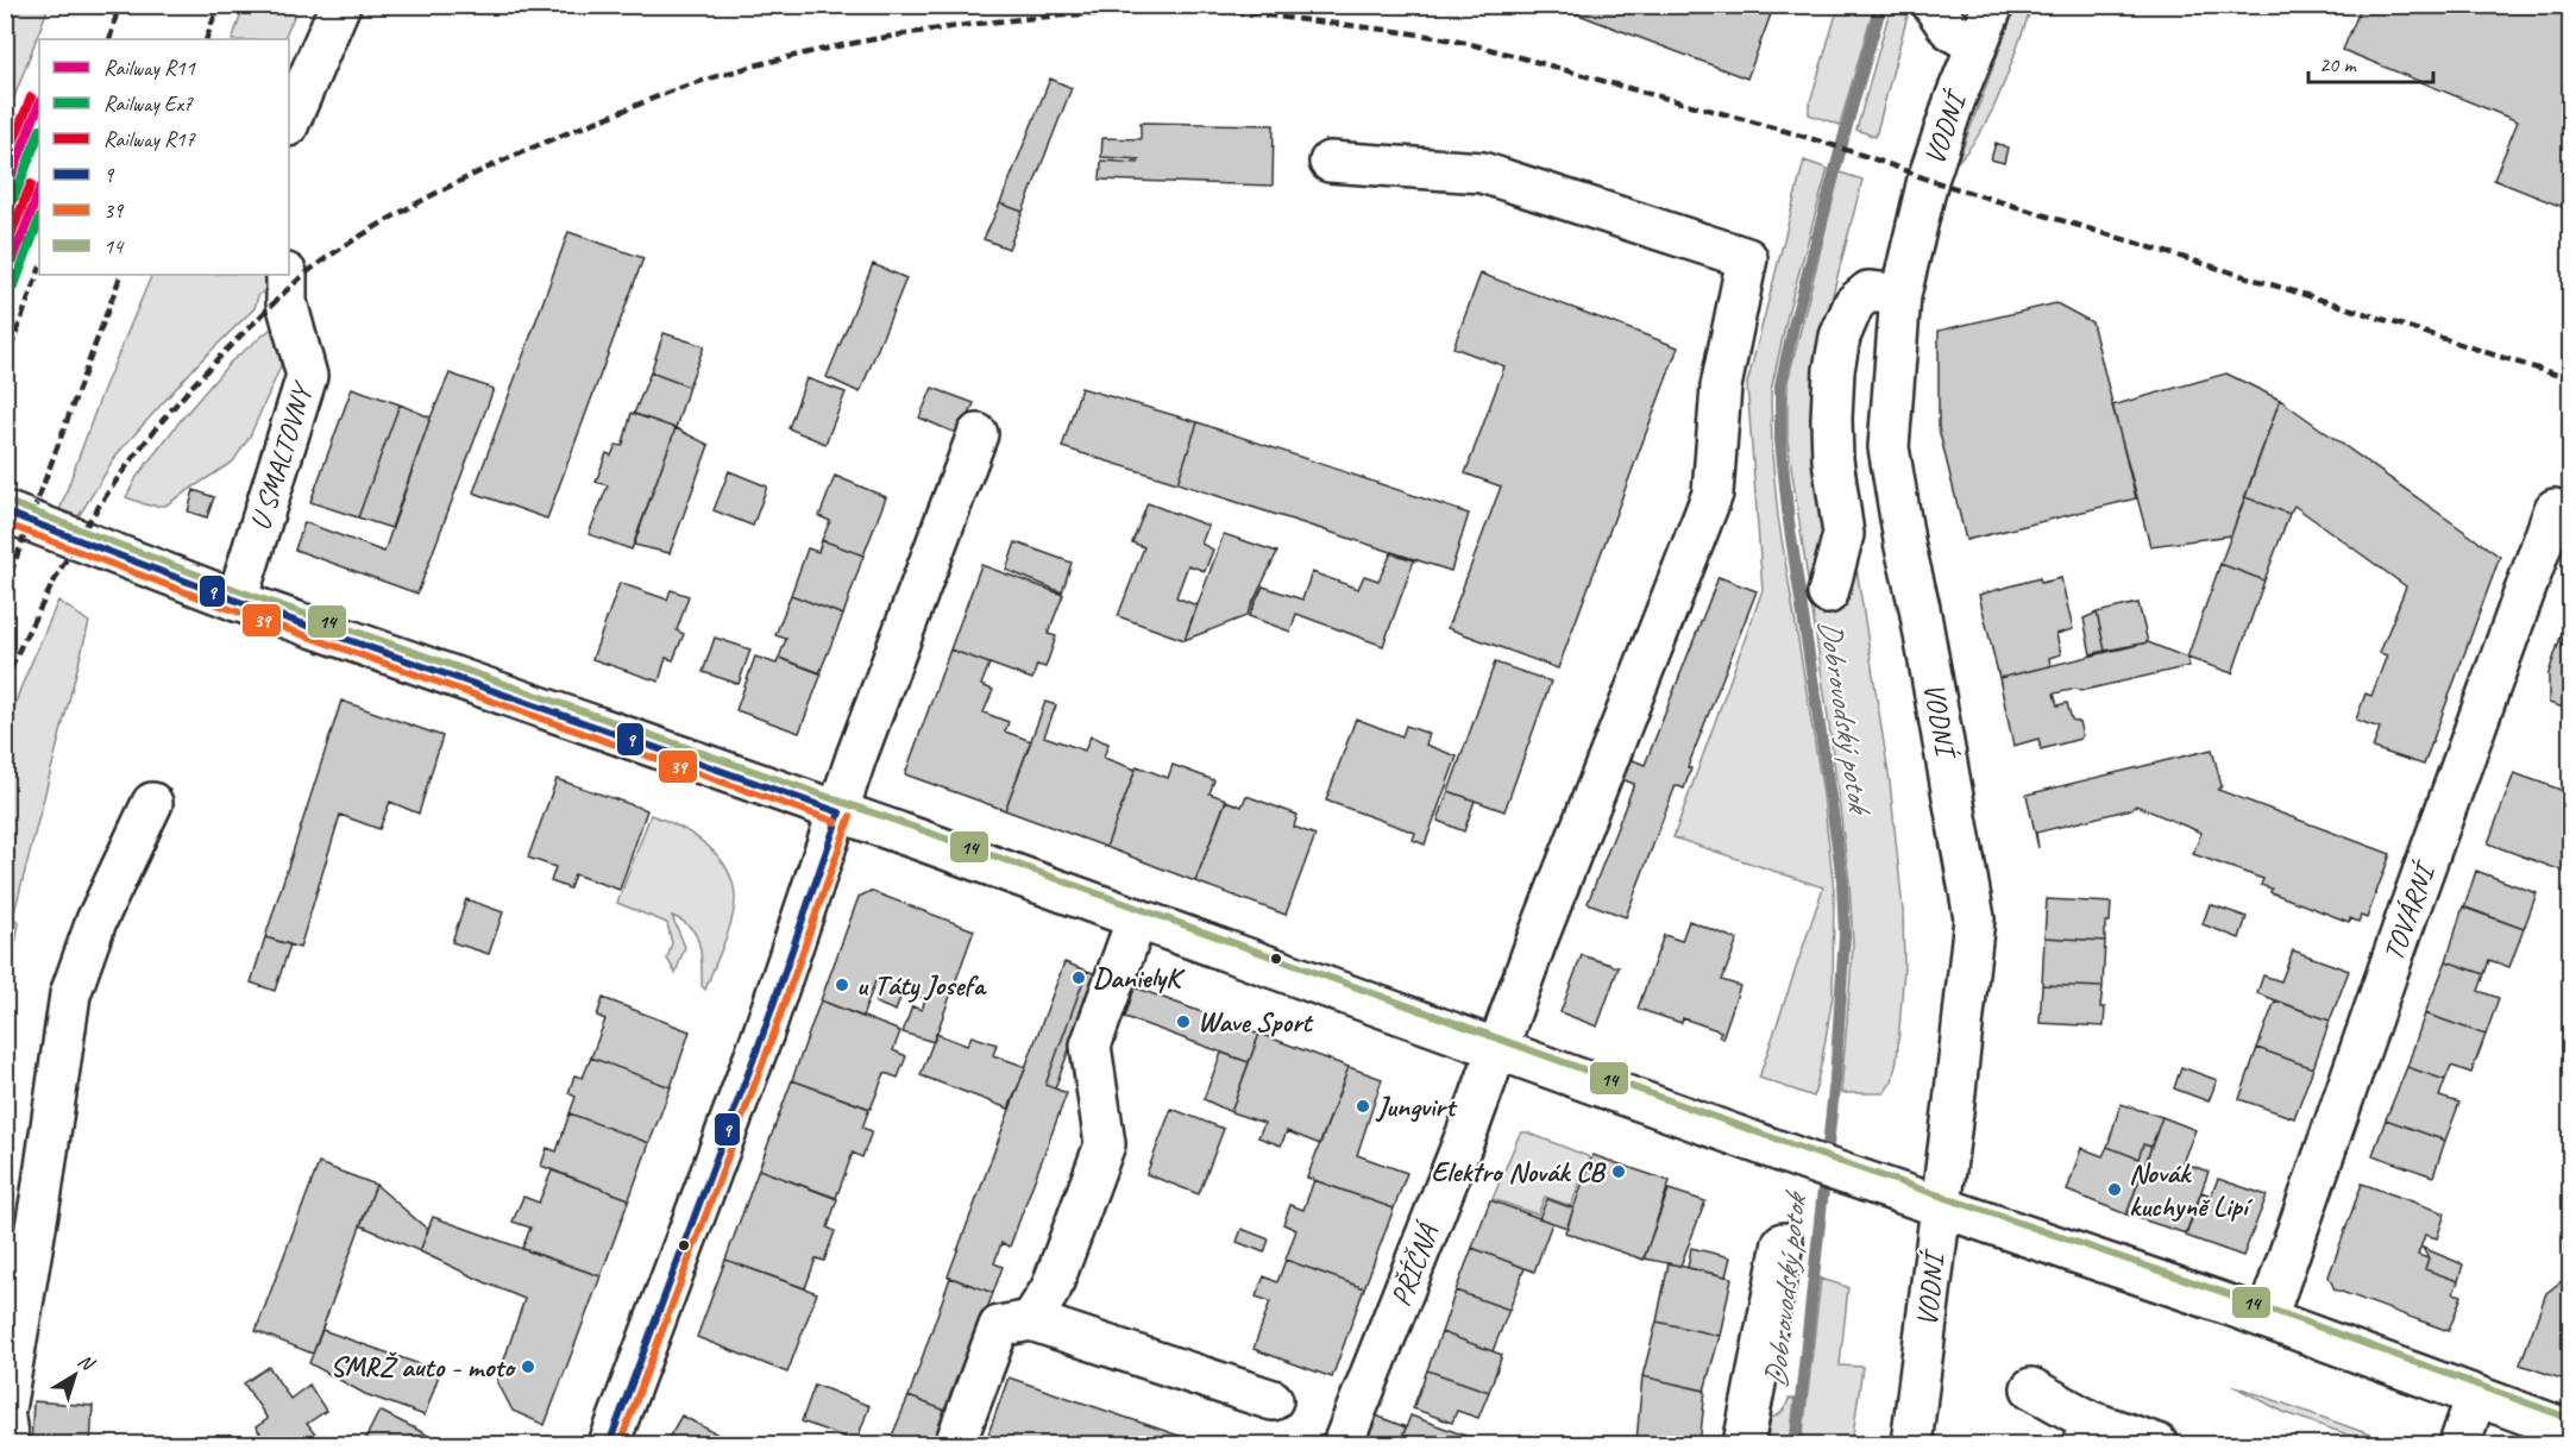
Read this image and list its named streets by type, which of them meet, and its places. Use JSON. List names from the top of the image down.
{
  "streets": {
    "main road": [
      "VODNÍ",
      "U SMALTOVNY",
      "TOVÁRNÍ",
      "PŘÍČNÁ"
    ]
  },
  "water": ["Dobrovodský potok"],
  "places": [
    "DanielyK",
    "u Táty Josefa",
    "Wave Sport",
    "Jungvirt",
    "Elektro Novák CB",
    "Novák kuchyně Lipí",
    "SMRŽ auto - moto"
  ],
  "lines": [
    "rail line R17",
    "rail line R11",
    "rail line Ex7",
    "transit line 14",
    "transit line 9",
    "transit line 39"
  ],
  "legend": [
    "Railway R11",
    "Railway Ex7",
    "Railway R17",
    "9",
    "39",
    "14"
  ],
  "scale_bar": "20 m",
  "north": "top right"
}
